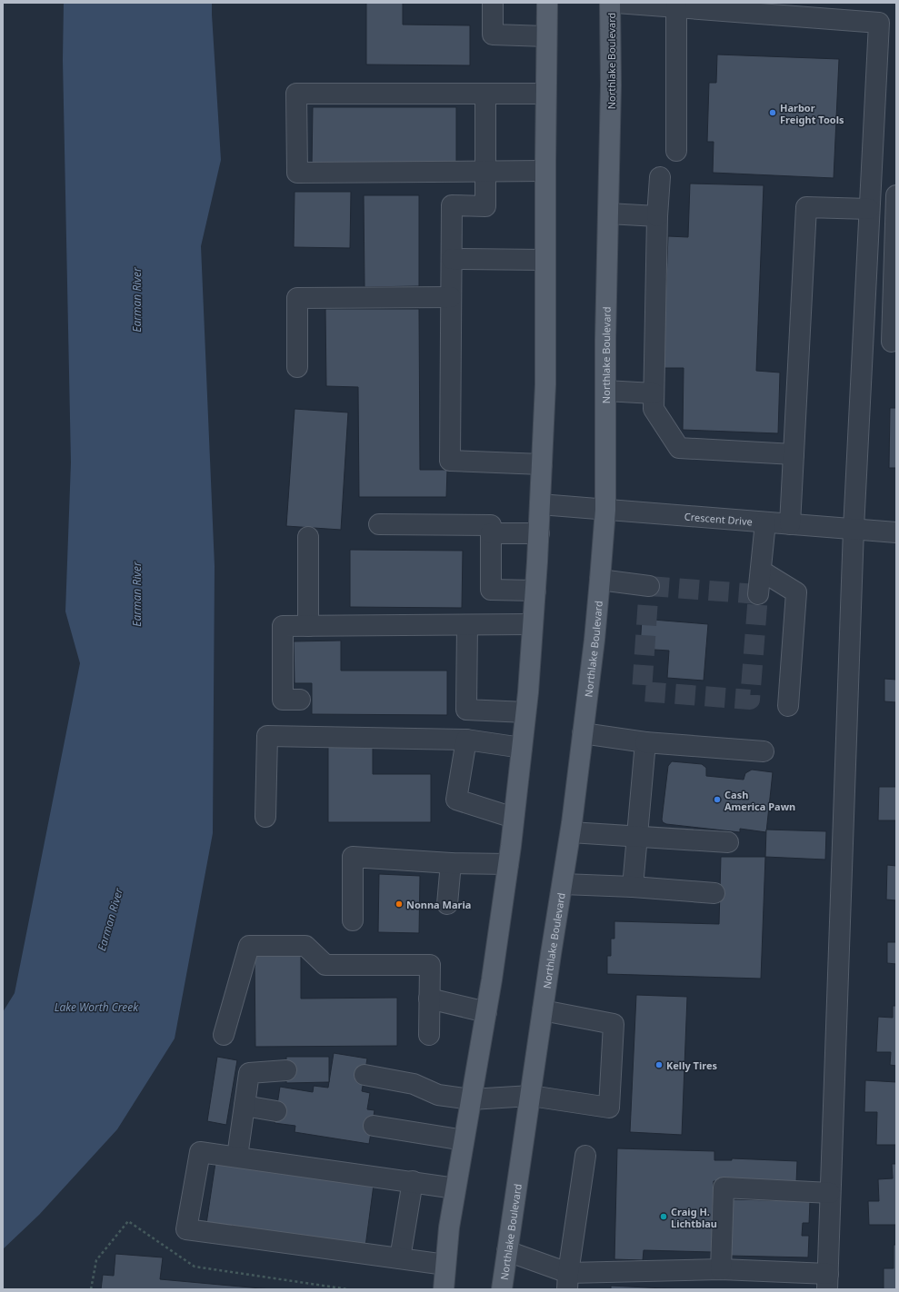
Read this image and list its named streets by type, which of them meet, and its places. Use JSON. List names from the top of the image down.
{
  "streets": {
    "main road": ["Northlake Boulevard"],
    "street": ["Crescent Drive"]
  },
  "crossings": [
    ["Northlake Boulevard", "Crescent Drive"]
  ],
  "water": ["Earman River", "Lake Worth Creek"],
  "places": [
    "Harbor Freight Tools",
    "Cash America Pawn",
    "Nonna Maria",
    "Kelly Tires",
    "Craig H. Lichtblau"
  ]
}
